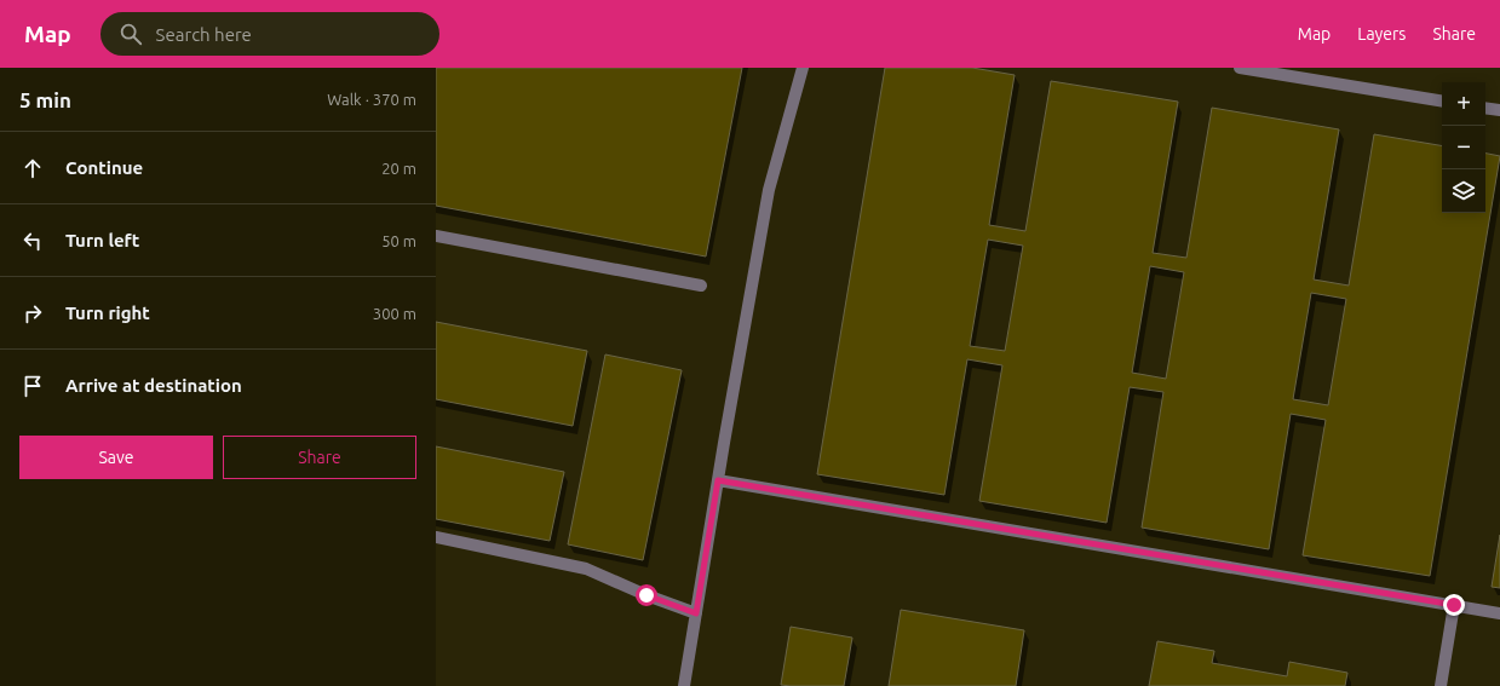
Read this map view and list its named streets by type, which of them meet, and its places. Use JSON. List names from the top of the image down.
{
  "page": {
    "header": "Map",
    "search": "Search here",
    "nav": ["Map", "Layers", "Share"],
    "heading": ["5 min", "Walk · 370 m"],
    "map_buttons": ["+", "−"],
    "list": [
      ["Continue", "20 m"],
      ["Turn left", "50 m"],
      ["Turn right", "300 m"],
      "Arrive at destination"
    ],
    "buttons": ["Save", "Share"]
  }
}
